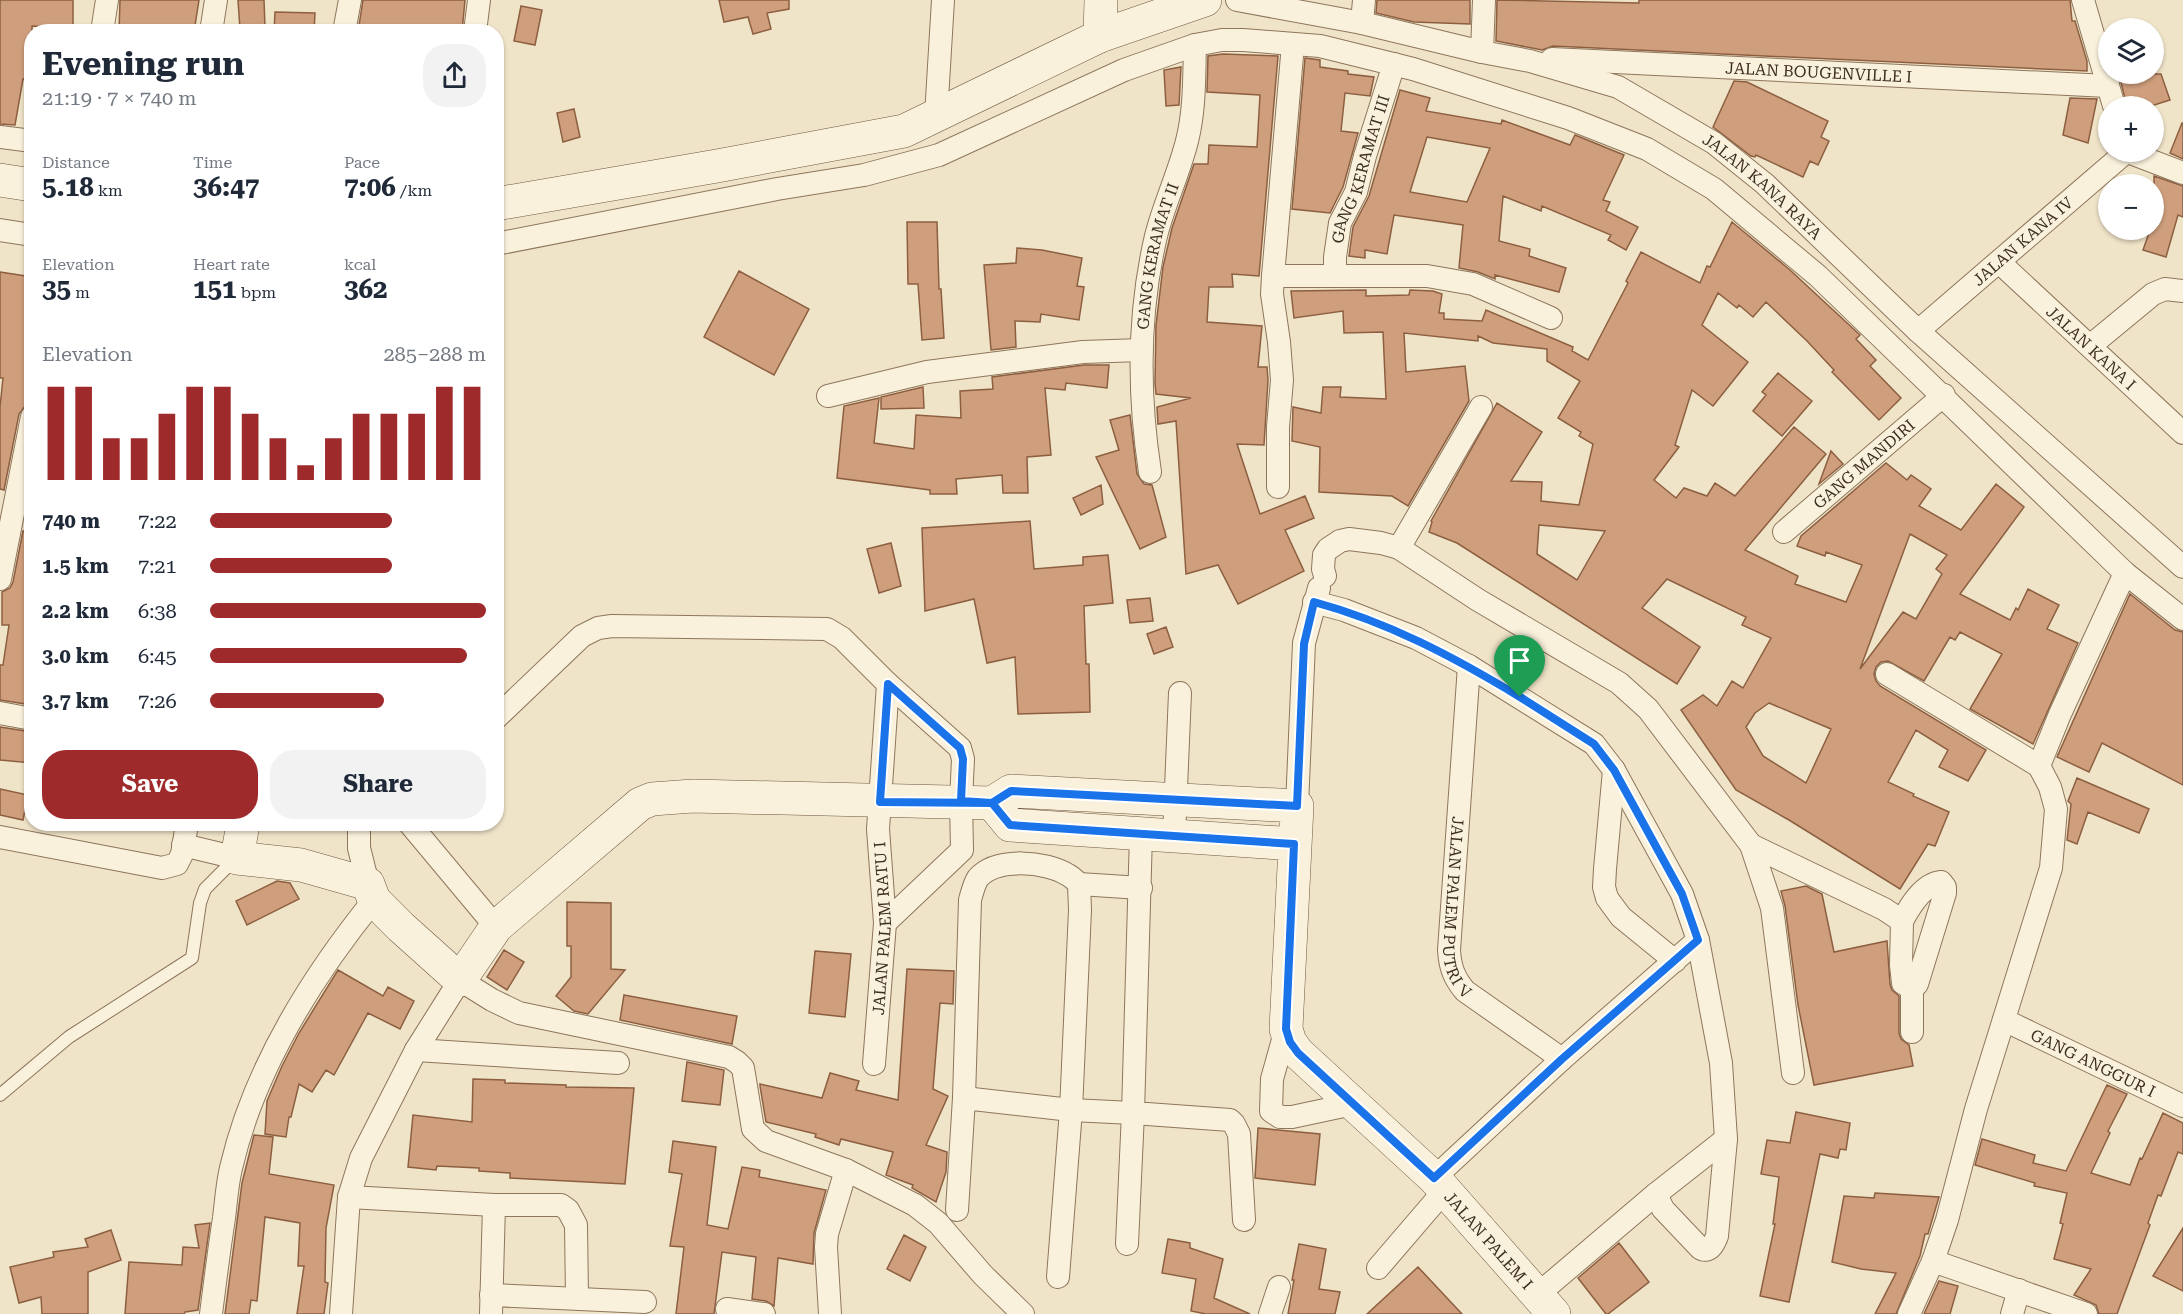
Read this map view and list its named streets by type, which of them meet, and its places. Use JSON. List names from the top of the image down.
{
  "streets": {
    "street": [
      "JALAN BOUGENVILLE I",
      "GANG KERAMAT III",
      "JALAN KANA RAYA",
      "JALAN KANA IV",
      "GANG KERAMAT II",
      "JALAN KANA I",
      "GANG MANDIRI",
      "JALAN PALEM PUTRI V",
      "JALAN PALEM RATU I",
      "GANG ANGGUR I",
      "JALAN PALEM I"
    ]
  },
  "crossings": [
    ["JALAN BOUGENVILLE I", "JALAN KANA RAYA"],
    ["JALAN KANA RAYA", "JALAN KANA IV"],
    ["JALAN KANA IV", "JALAN KANA I"]
  ],
  "page": {
    "map_buttons": ["+", "−"],
    "heading": ["Evening run", "21:19 · 7 × 740 m"],
    "stats": [
      ["Distance", "5.18 km"],
      ["Time", "36:47"],
      ["Pace", "7:06 /km"],
      ["Elevation", "35 m"],
      ["Heart rate", "151 bpm"],
      ["kcal", "362"]
    ],
    "chart": ["Elevation", "285–288 m"],
    "list": [
      {
        "name": "740 m",
        "note": "7:22"
      },
      {
        "name": "1.5 km",
        "note": "7:21"
      },
      {
        "name": "2.2 km",
        "note": "6:38"
      },
      {
        "name": "3.0 km",
        "note": "6:45"
      },
      {
        "name": "3.7 km",
        "note": "7:26"
      }
    ],
    "buttons": ["Save", "Share"]
  }
}
